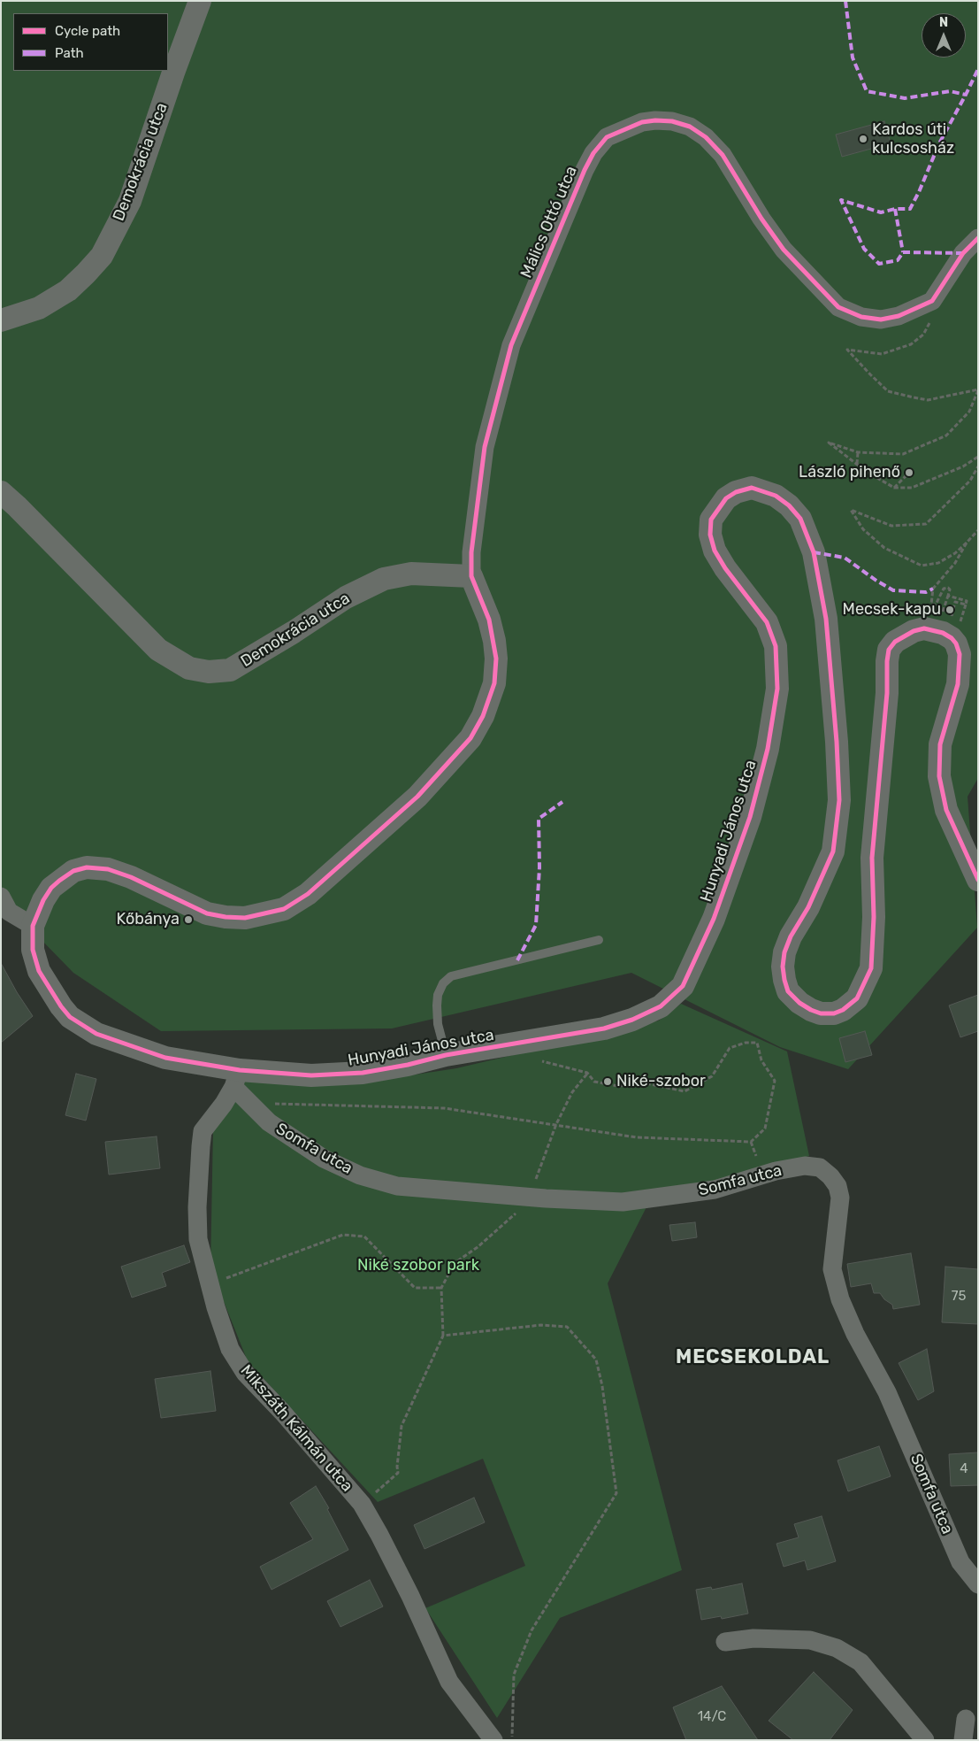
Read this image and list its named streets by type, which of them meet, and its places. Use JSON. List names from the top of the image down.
{
  "streets": {
    "street": [
      "Demokrácia utca",
      "Málics Ottó utca",
      "Hunyadi János utca",
      "Somfa utca",
      "Mikszáth Kálmán utca"
    ]
  },
  "crossings": [
    ["Demokrácia utca", "Málics Ottó utca"],
    ["Demokrácia utca", "Hunyadi János utca"],
    ["Málics Ottó utca", "Hunyadi János utca"],
    ["Hunyadi János utca", "Somfa utca"],
    ["Hunyadi János utca", "Mikszáth Kálmán utca"],
    ["Somfa utca", "Mikszáth Kálmán utca"]
  ],
  "districts": ["MECSEKOLDAL"],
  "parks": ["Niké szobor park"],
  "places": [
    "Kardos úti kulcsosház",
    "László pihenő",
    "Mecsek-kapu",
    "Kőbánya",
    "Niké-szobor"
  ],
  "house_numbers": ["75", "4", "14/C"],
  "legend": ["Cycle path", "Path"],
  "north": "top"
}
